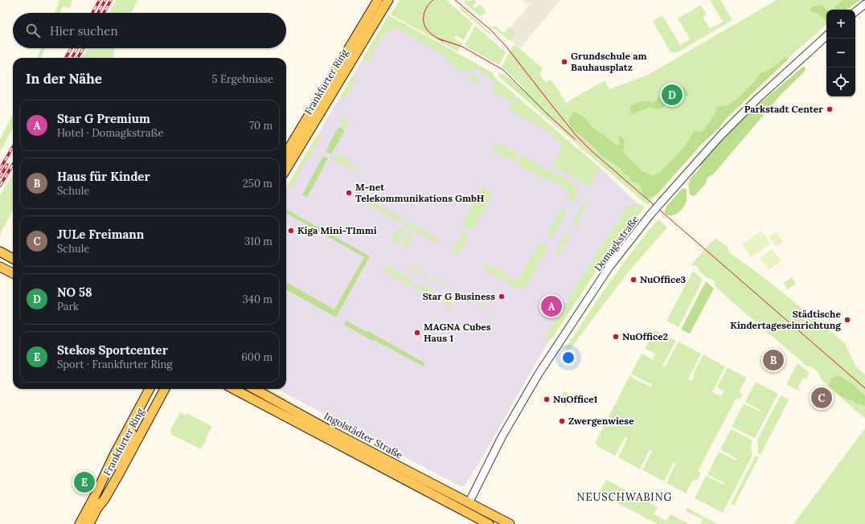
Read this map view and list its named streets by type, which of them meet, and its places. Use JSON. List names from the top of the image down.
{
  "streets": {
    "main road": ["Frankfurter Ring", "Ingolstädter Straße"],
    "street": ["Domagkstraße"]
  },
  "crossings": [
    ["Domagkstraße", "Ingolstädter Straße"]
  ],
  "districts": ["NEUSCHWABING"],
  "places": [
    "Grundschule am Bauhausplatz",
    "Parkstadt Center",
    "M-net Telekommunikations GmbH",
    "Kiga Mini-TImmi",
    "NuOffice3",
    "Star G Business",
    "Städtische Kindertageseinrichtung",
    "MAGNA Cubes Haus 1",
    "NuOffice2",
    "NuOffice1",
    "Zwergenwiese"
  ],
  "page": {
    "map_buttons": ["+", "−"],
    "search": "Hier suchen",
    "heading": ["In der Nähe", "5 Ergebnisse"],
    "pins": [
      "D",
      "A",
      "B",
      "C",
      "E"
    ],
    "list": [
      {
        "mark": "A",
        "name": "Star G Premium",
        "note": "Hotel · Domagkstraße",
        "value": "70 m"
      },
      {
        "mark": "B",
        "name": "Haus für Kinder",
        "note": "Schule",
        "value": "250 m"
      },
      {
        "mark": "C",
        "name": "JULe Freimann",
        "note": "Schule",
        "value": "310 m"
      },
      {
        "mark": "D",
        "name": "NO 58",
        "note": "Park",
        "value": "340 m"
      },
      {
        "mark": "E",
        "name": "Stekos Sportcenter",
        "note": "Sport · Frankfurter Ring",
        "value": "600 m"
      }
    ]
  }
}
